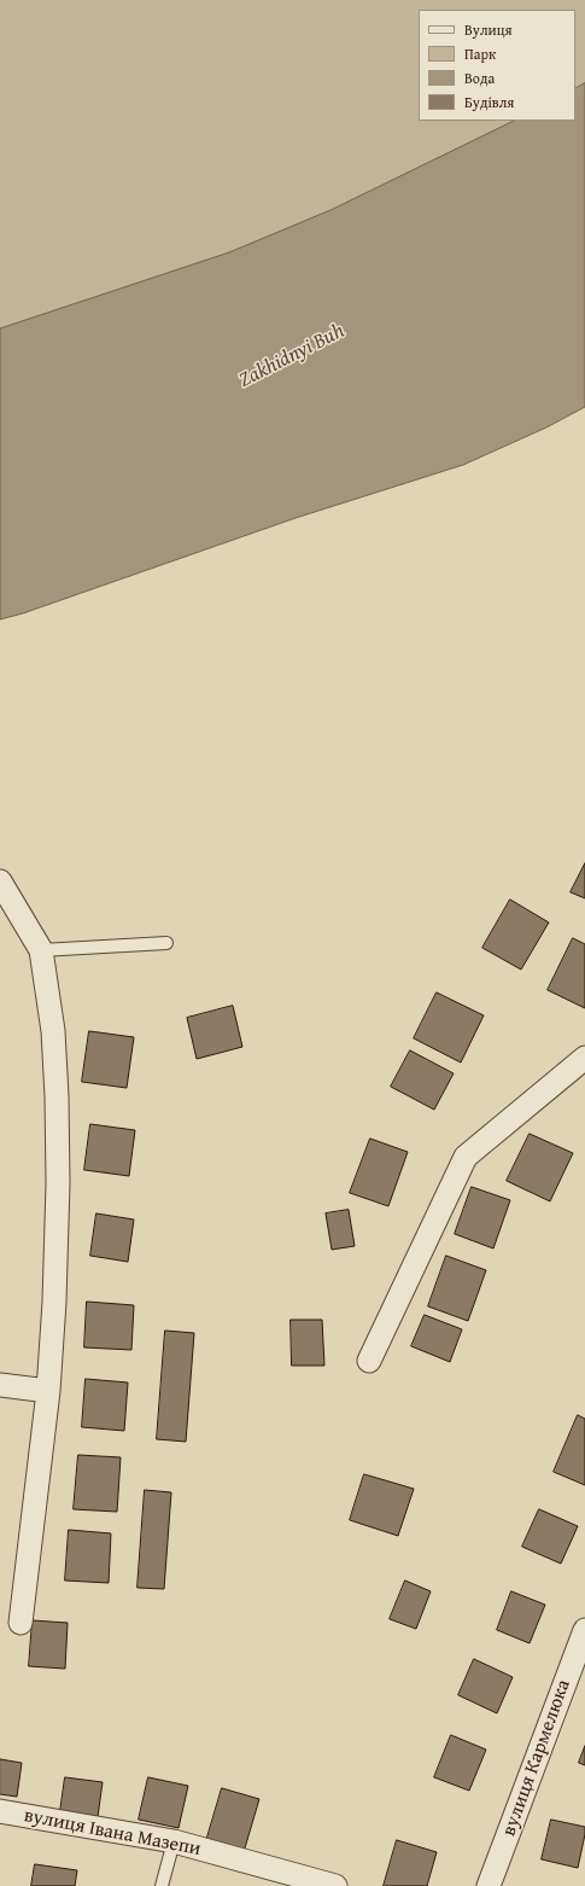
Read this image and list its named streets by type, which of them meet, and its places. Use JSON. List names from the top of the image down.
{
  "streets": {
    "street": ["вулиця Кармелюка", "вулиця Івана Мазепи"]
  },
  "water": ["Zakhidnyi Buh"],
  "legend": [
    "Вулиця",
    "Парк",
    "Вода",
    "Будівля"
  ]
}
